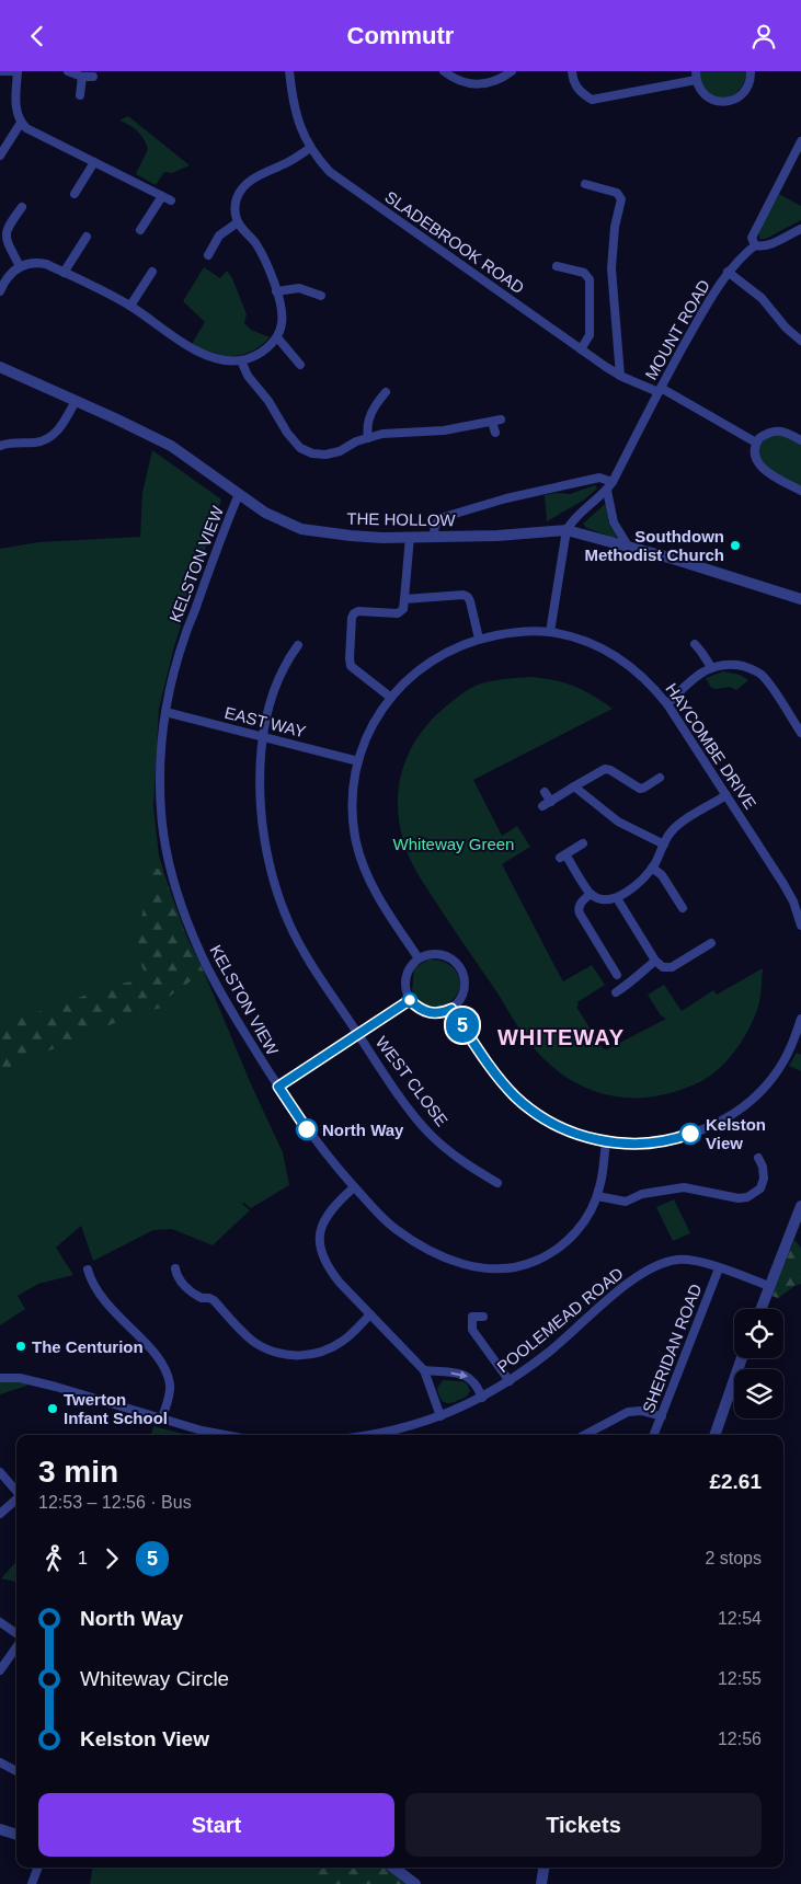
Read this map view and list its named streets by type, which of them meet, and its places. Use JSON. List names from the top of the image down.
{
  "streets": {
    "street": [
      "SLADEBROOK ROAD",
      "MOUNT ROAD",
      "THE HOLLOW",
      "KELSTON VIEW",
      "EAST WAY",
      "HAYCOMBE DRIVE",
      "WEST CLOSE",
      "POOLEMEAD ROAD",
      "SHERIDAN ROAD"
    ]
  },
  "crossings": [
    ["SLADEBROOK ROAD", "MOUNT ROAD"],
    ["MOUNT ROAD", "THE HOLLOW"],
    ["THE HOLLOW", "KELSTON VIEW"],
    ["KELSTON VIEW", "EAST WAY"],
    ["EAST WAY", "HAYCOMBE DRIVE"],
    ["EAST WAY", "WEST CLOSE"],
    ["POOLEMEAD ROAD", "SHERIDAN ROAD"]
  ],
  "districts": ["WHITEWAY"],
  "parks": ["Whiteway Green"],
  "places": [
    "Southdown Methodist Church",
    "North Way",
    "Kelston View",
    "The Centurion",
    "Twerton Infant School"
  ],
  "lines": ["bus line 5"],
  "page": {
    "header": "Commutr",
    "on_map": "5",
    "heading": ["3 min", "12:53 – 12:56 · Bus", "£2.61"],
    "legs": ["1", "5", "2 stops"],
    "list": [
      {
        "name": "North Way",
        "value": "12:54"
      },
      {
        "name": "Whiteway Circle",
        "value": "12:55"
      },
      {
        "name": "Kelston View",
        "value": "12:56"
      }
    ],
    "buttons": ["Start", "Tickets"]
  }
}
